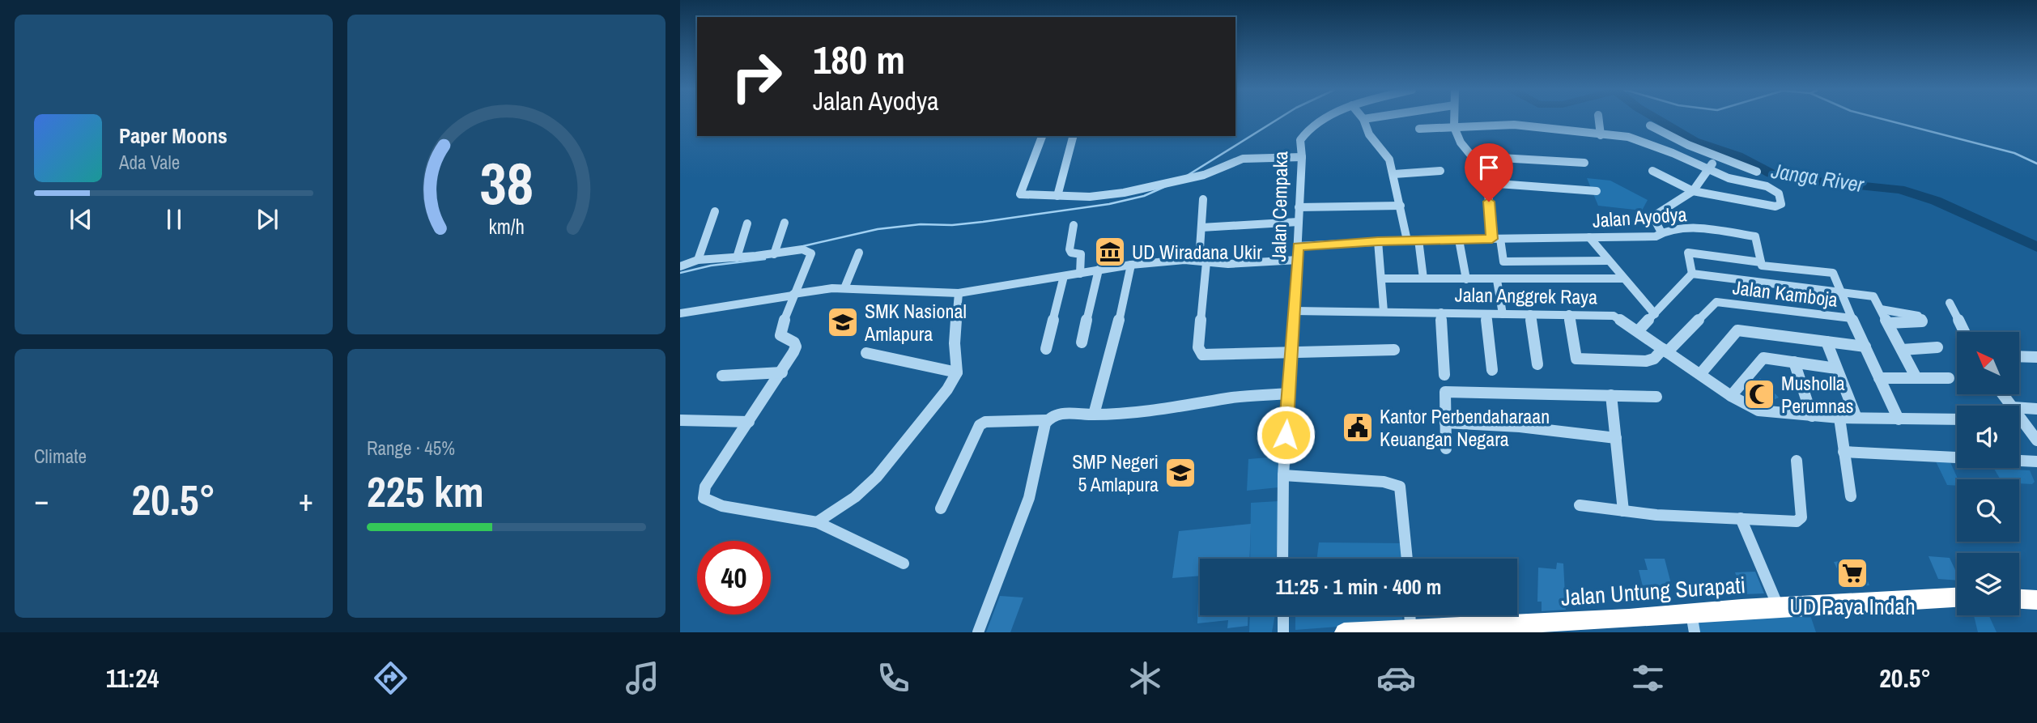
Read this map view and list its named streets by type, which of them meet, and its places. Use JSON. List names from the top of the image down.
{
  "streets": {
    "highway": ["Jalan Untung Surapati"],
    "street": [
      "Jalan Cempaka",
      "Jalan Ayodya",
      "Jalan Kamboja",
      "Jalan Anggrek Raya"
    ]
  },
  "crossings": [
    ["Jalan Cempaka", "Jalan Ayodya"],
    ["Jalan Cempaka", "Jalan Anggrek Raya"],
    ["Jalan Kamboja", "Jalan Anggrek Raya"]
  ],
  "water": ["Janga River"],
  "places": {
    "museum": ["UD Wiradana Ukir"],
    "school or university": ["SMK Nasional Amlapura", "SMP Negeri 5 Amlapura"],
    "mosque": ["Musholla Perumnas"],
    "public building": ["Kantor Perbendaharaan Keuangan Negara"],
    "supermarket": ["UD Paya Indah"]
  },
  "north": "top left",
  "page": {
    "turn": ["180 m", "Jalan Ayodya"],
    "song": ["Paper Moons", "Ada Vale"],
    "tile": [
      "Climate",
      ["Range · 45%", "225 km"]
    ],
    "heat": ["−", "20.5°", "+"],
    "limit": "40",
    "trip": "11:25 · 1 min · 400 m",
    "tabs": ["11:24", "20.5°"],
    "gauge": ["38", "km/h"]
  }
}
